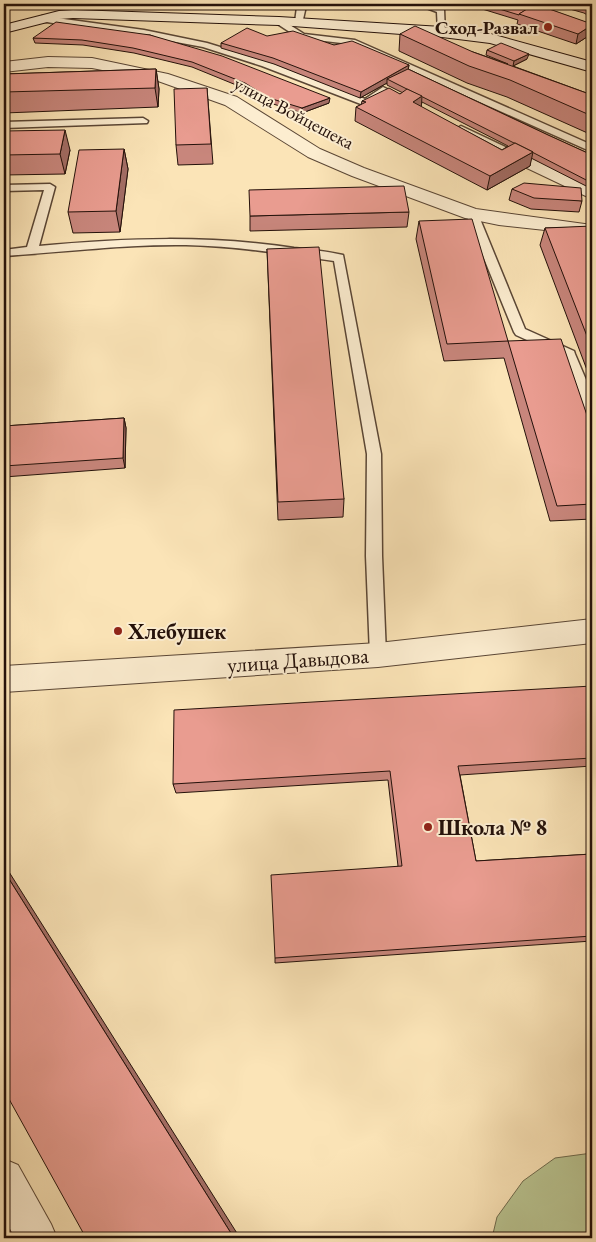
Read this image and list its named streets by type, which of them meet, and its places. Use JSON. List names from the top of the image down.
{
  "streets": {
    "street": ["улица Войцешека", "улица Давыдова"]
  },
  "places": ["Сход-Развал", "Хлебушек", "Школа № 8"]
}
